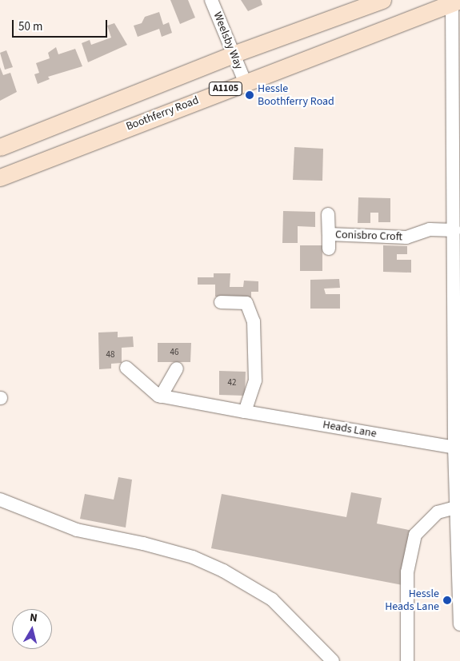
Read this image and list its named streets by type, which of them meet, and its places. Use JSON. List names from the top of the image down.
{
  "streets": {
    "main road": ["A1105", "Boothferry Road"],
    "street": ["Weelsby Way", "Conisbro Croft", "Heads Lane"]
  },
  "crossings": [
    ["Weelsby Way", "A1105"],
    ["Weelsby Way", "Boothferry Road"]
  ],
  "places": ["Hessle Boothferry Road", "Hessle Heads Lane"],
  "house_numbers": ["46", "48", "42"],
  "scale_bar": "50 m",
  "north": "top"
}
